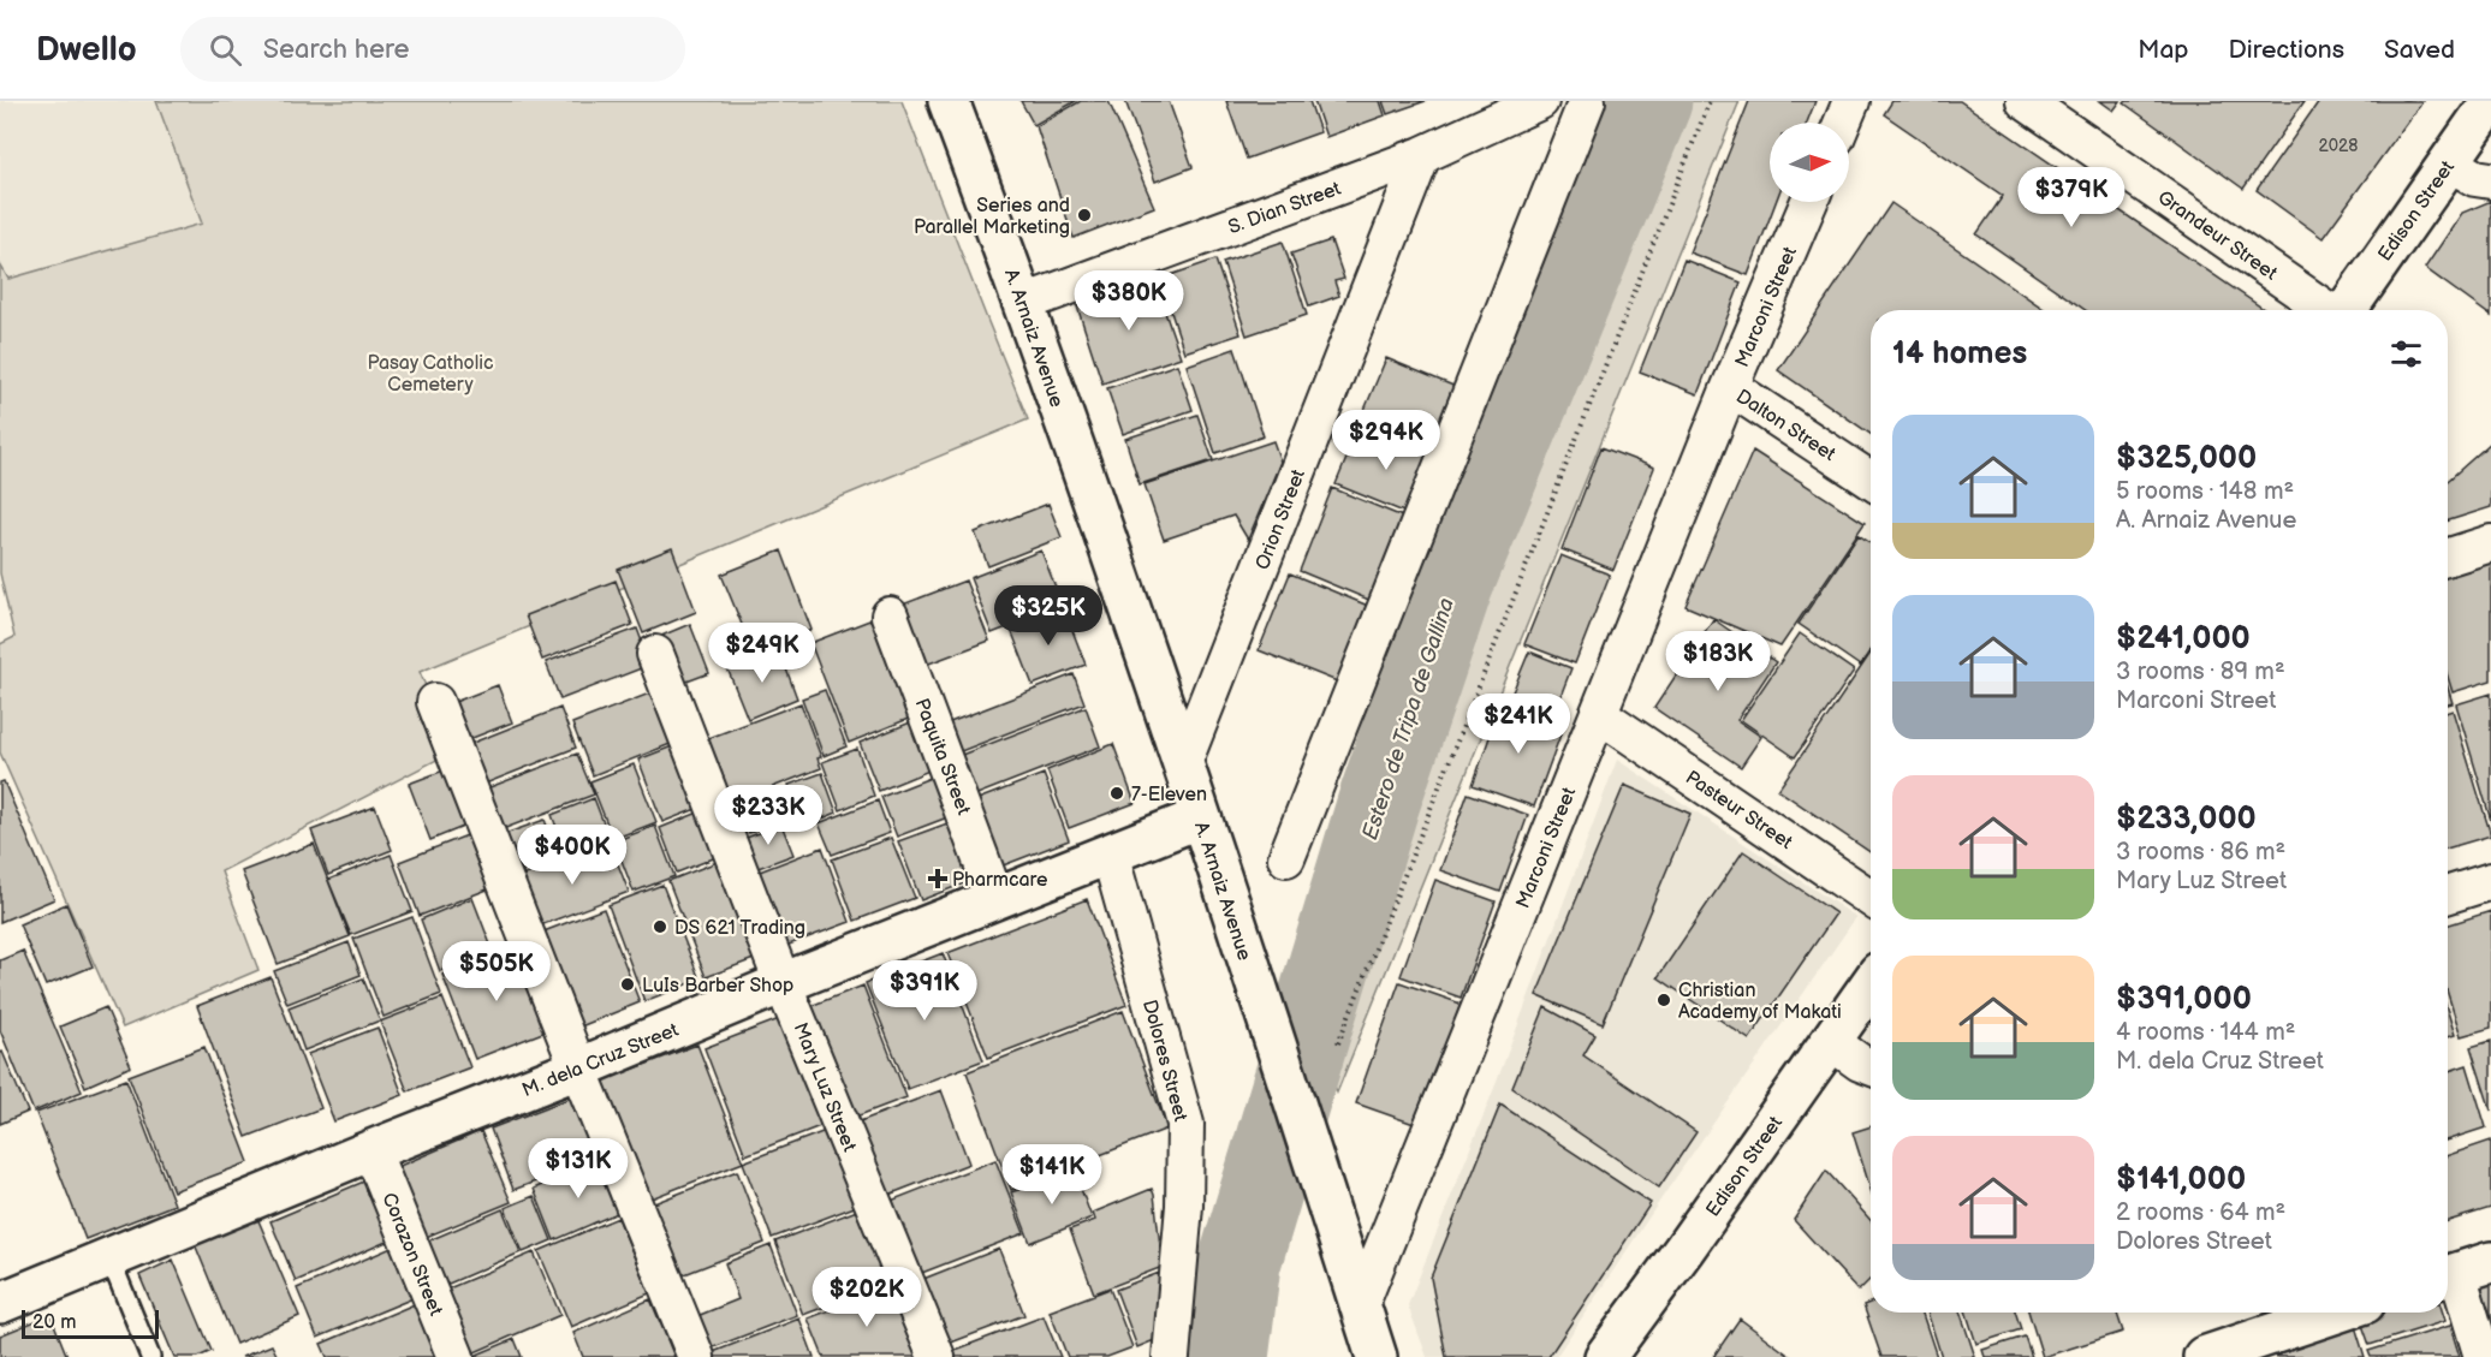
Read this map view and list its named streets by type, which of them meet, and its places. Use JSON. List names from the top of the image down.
{
  "streets": {
    "main road": ["Edison Street", "A. Arnaiz Avenue", "M. dela Cruz Street"],
    "street": [
      "S. Dian Street",
      "Grandeur Street",
      "Marconi Street",
      "Dalton Street",
      "Orion Street",
      "Paquita Street",
      "Pasteur Street",
      "Dolores Street",
      "Mary Luz Street",
      "Corazon Street"
    ]
  },
  "crossings": [
    ["S. Dian Street", "A. Arnaiz Avenue"],
    ["S. Dian Street", "Orion Street"],
    ["Marconi Street", "A. Arnaiz Avenue"],
    ["Marconi Street", "Dalton Street"],
    ["Marconi Street", "Pasteur Street"],
    ["A. Arnaiz Avenue", "Orion Street"],
    ["A. Arnaiz Avenue", "M. dela Cruz Street"],
    ["Paquita Street", "M. dela Cruz Street"],
    ["M. dela Cruz Street", "Dolores Street"],
    ["M. dela Cruz Street", "Mary Luz Street"],
    ["M. dela Cruz Street", "Corazon Street"]
  ],
  "water": ["Estero de Tripa de Gallina"],
  "parks": ["Pasay Catholic Cemetery"],
  "places": {
    "other": [
      "Series and Parallel Marketing",
      "7-Eleven",
      "DS 621 Trading",
      "LuIs Barber Shop",
      "Christian Academy of Makati"
    ],
    "health": ["Pharmcare"]
  },
  "house_numbers": ["2028"],
  "scale_bar": "20 m",
  "north": "right",
  "page": {
    "header": "Dwello",
    "search": "Search here",
    "nav": ["Map", "Directions", "Saved"],
    "price": [
      "$379K",
      "$380K",
      "$294K",
      "$325K",
      "$249K",
      "$183K",
      "$241K",
      "$233K",
      "$400K",
      "$505K",
      "$391K",
      "$131K",
      "$141K",
      "$202K"
    ],
    "heading": "14 homes",
    "list": [
      {
        "name": "$325,000",
        "note": "5 rooms · 148 m² · A. Arnaiz Avenue"
      },
      {
        "name": "$241,000",
        "note": "3 rooms · 89 m² · Marconi Street"
      },
      {
        "name": "$233,000",
        "note": "3 rooms · 86 m² · Mary Luz Street"
      },
      {
        "name": "$391,000",
        "note": "4 rooms · 144 m² · M. dela Cruz Street"
      },
      {
        "name": "$141,000",
        "note": "2 rooms · 64 m² · Dolores Street"
      }
    ],
    "scale": "20 m"
  }
}
